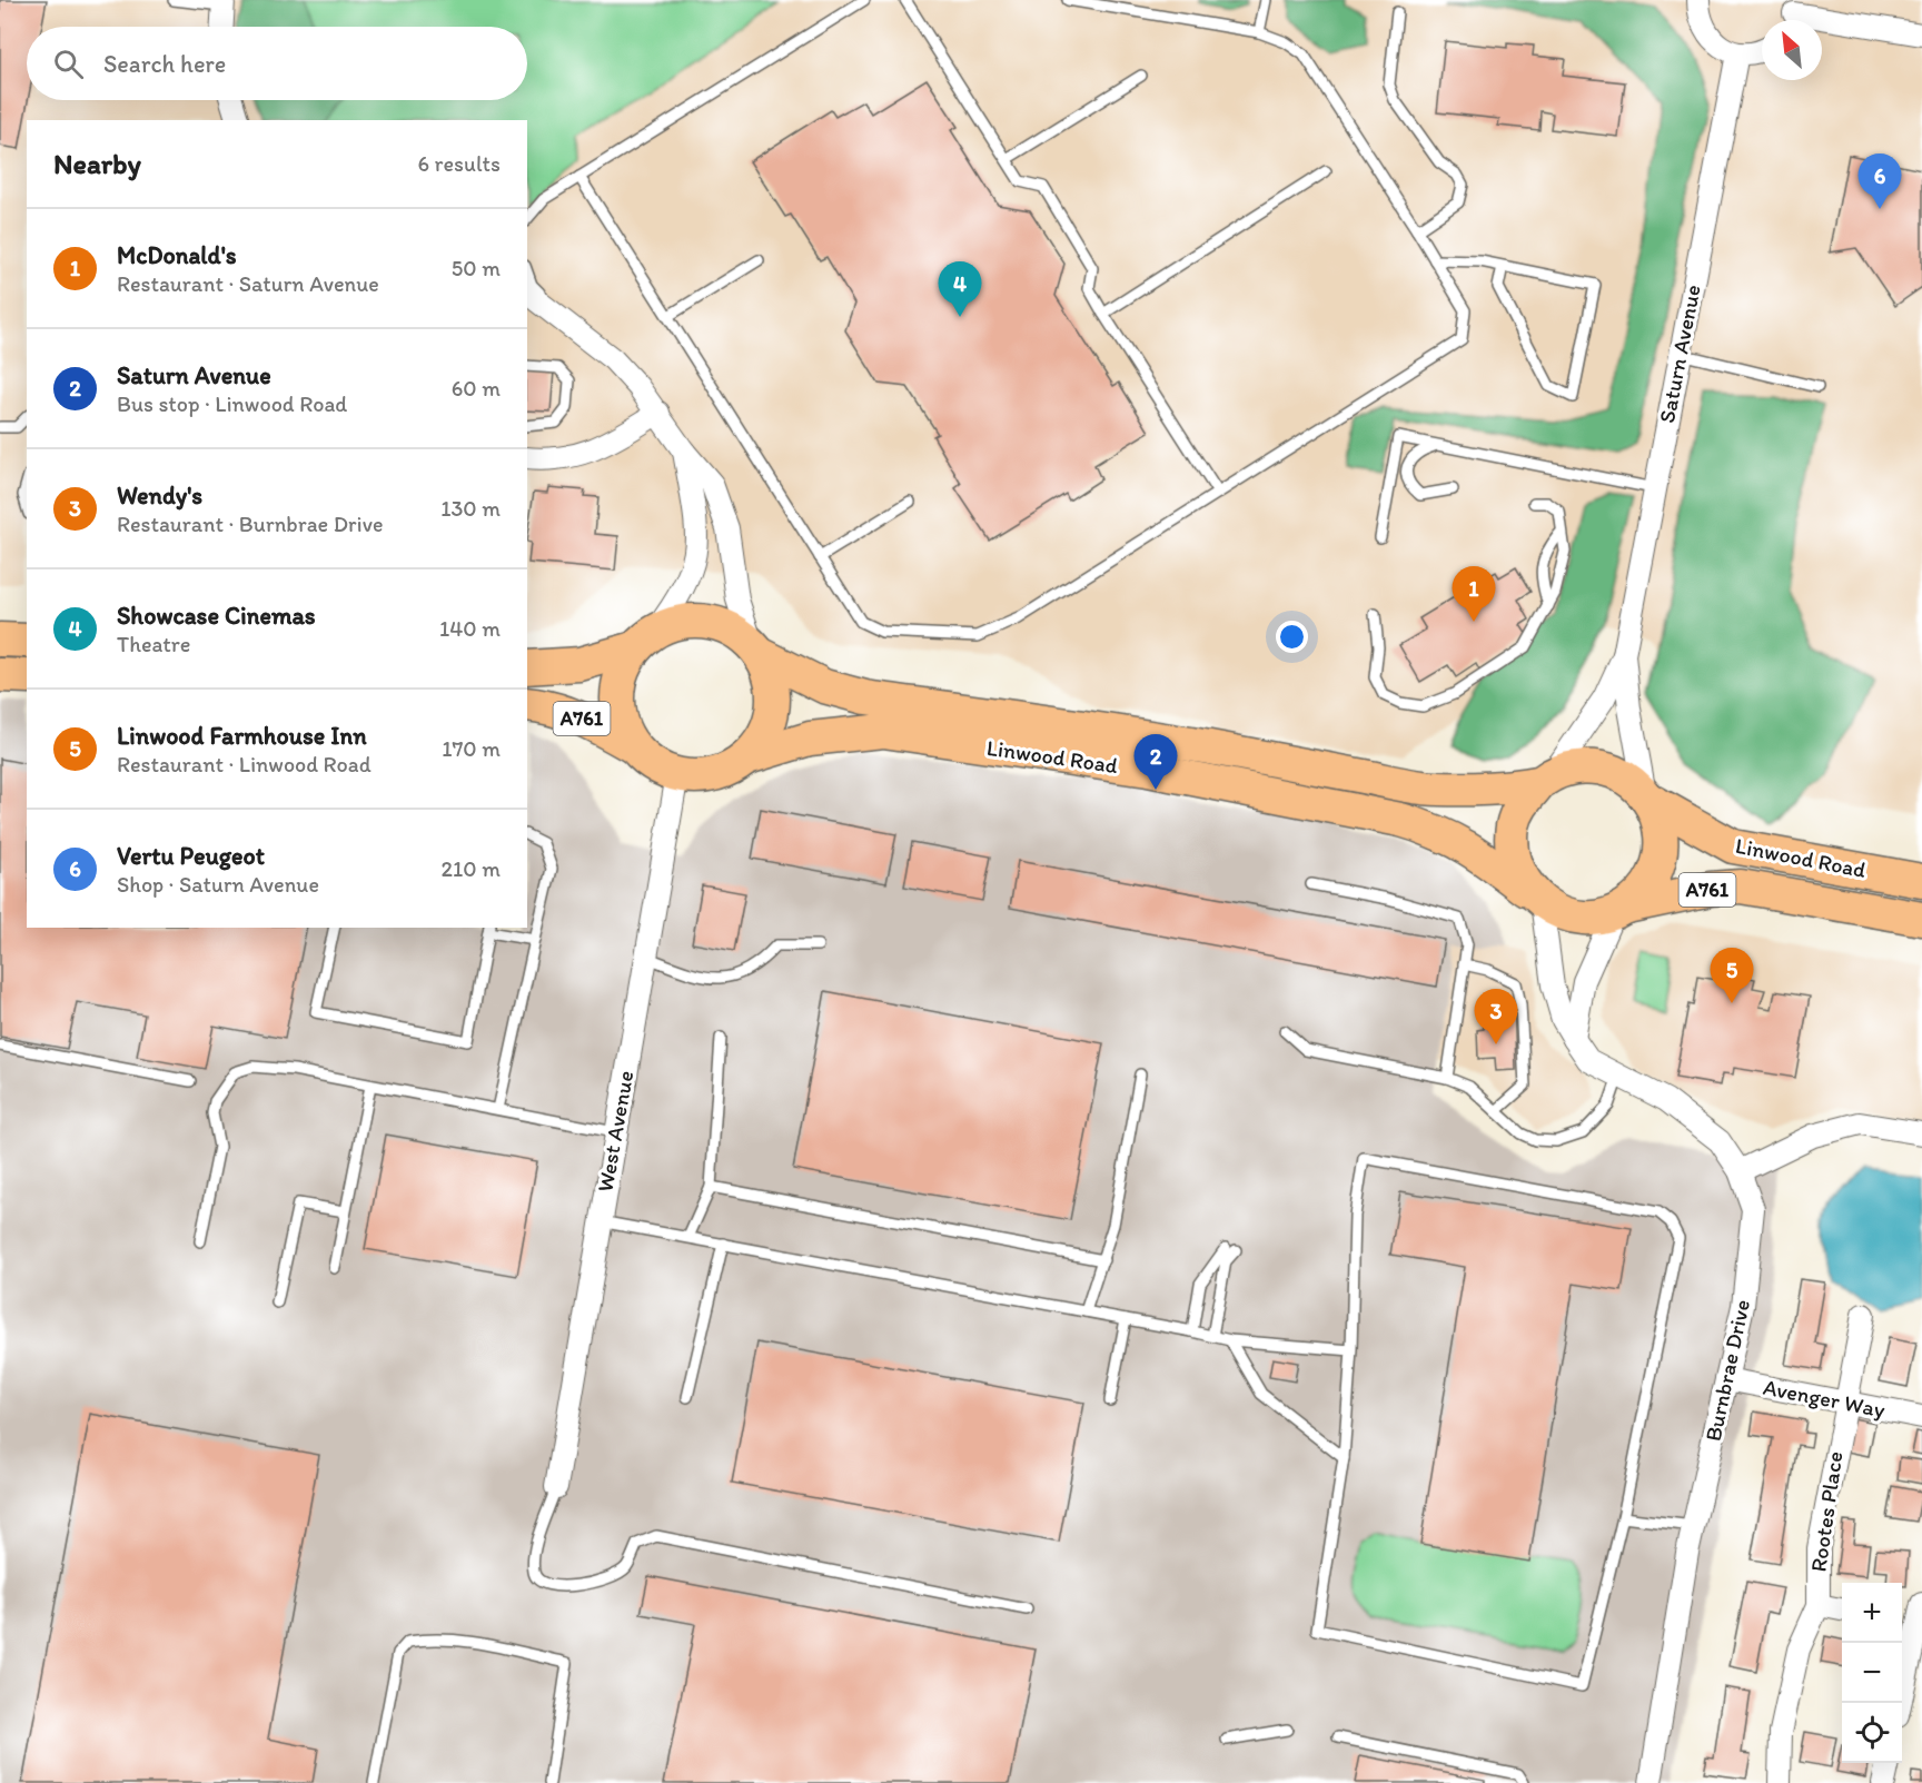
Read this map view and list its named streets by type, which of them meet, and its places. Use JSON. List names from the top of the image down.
{
  "streets": {
    "main road": ["A761", "Linwood Road"],
    "street": [
      "Saturn Avenue",
      "West Avenue",
      "Burnbrae Drive",
      "Avenger Way",
      "Rootes Place"
    ]
  },
  "crossings": [
    ["Saturn Avenue", "Linwood Road"],
    ["Saturn Avenue", "Burnbrae Drive"],
    ["A761", "Linwood Road"],
    ["A761", "West Avenue"],
    ["Linwood Road", "West Avenue"],
    ["Linwood Road", "Burnbrae Drive"],
    ["Burnbrae Drive", "Avenger Way"],
    ["Avenger Way", "Rootes Place"]
  ],
  "north": "top left",
  "page": {
    "search": "Search here",
    "heading": ["Nearby", "6 results"],
    "pins": [
      "6",
      "4",
      "1",
      "2",
      "5",
      "3"
    ],
    "list": [
      {
        "mark": "1",
        "name": "McDonald's",
        "note": "Restaurant · Saturn Avenue",
        "value": "50 m"
      },
      {
        "mark": "2",
        "name": "Saturn Avenue",
        "note": "Bus stop · Linwood Road",
        "value": "60 m"
      },
      {
        "mark": "3",
        "name": "Wendy's",
        "note": "Restaurant · Burnbrae Drive",
        "value": "130 m"
      },
      {
        "mark": "4",
        "name": "Showcase Cinemas",
        "note": "Theatre",
        "value": "140 m"
      },
      {
        "mark": "5",
        "name": "Linwood Farmhouse Inn",
        "note": "Restaurant · Linwood Road",
        "value": "170 m"
      },
      {
        "mark": "6",
        "name": "Vertu Peugeot",
        "note": "Shop · Saturn Avenue",
        "value": "210 m"
      }
    ],
    "map_buttons": ["+", "−"]
  }
}
